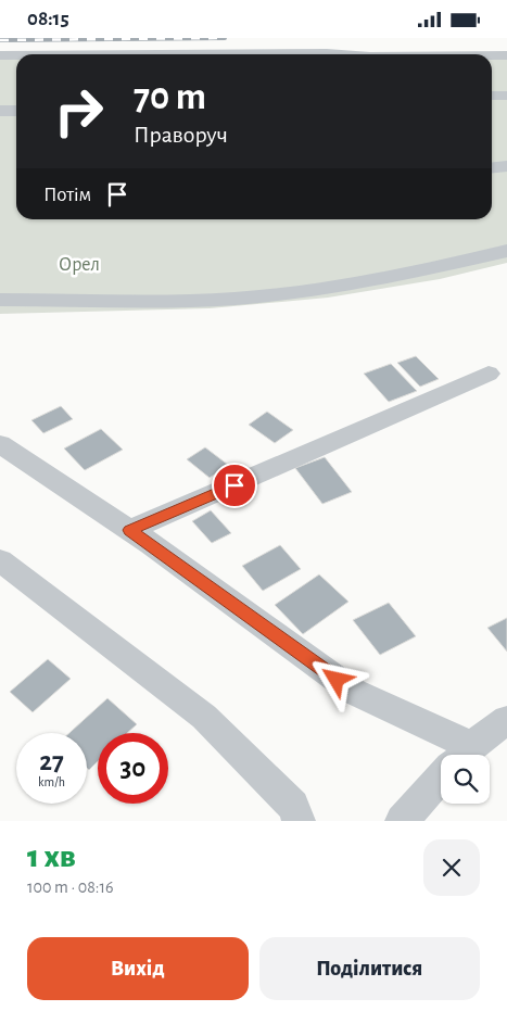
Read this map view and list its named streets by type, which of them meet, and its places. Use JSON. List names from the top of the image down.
{
  "parks": ["Орел"],
  "page": {
    "status": "08:15",
    "turn": ["70 m", "Праворуч"],
    "then": "Потім",
    "speed": "27 km/h",
    "limit": "30",
    "heading": ["1 хв", "100 m · 08:16"],
    "buttons": ["Вихід", "Поділитися"]
  }
}
